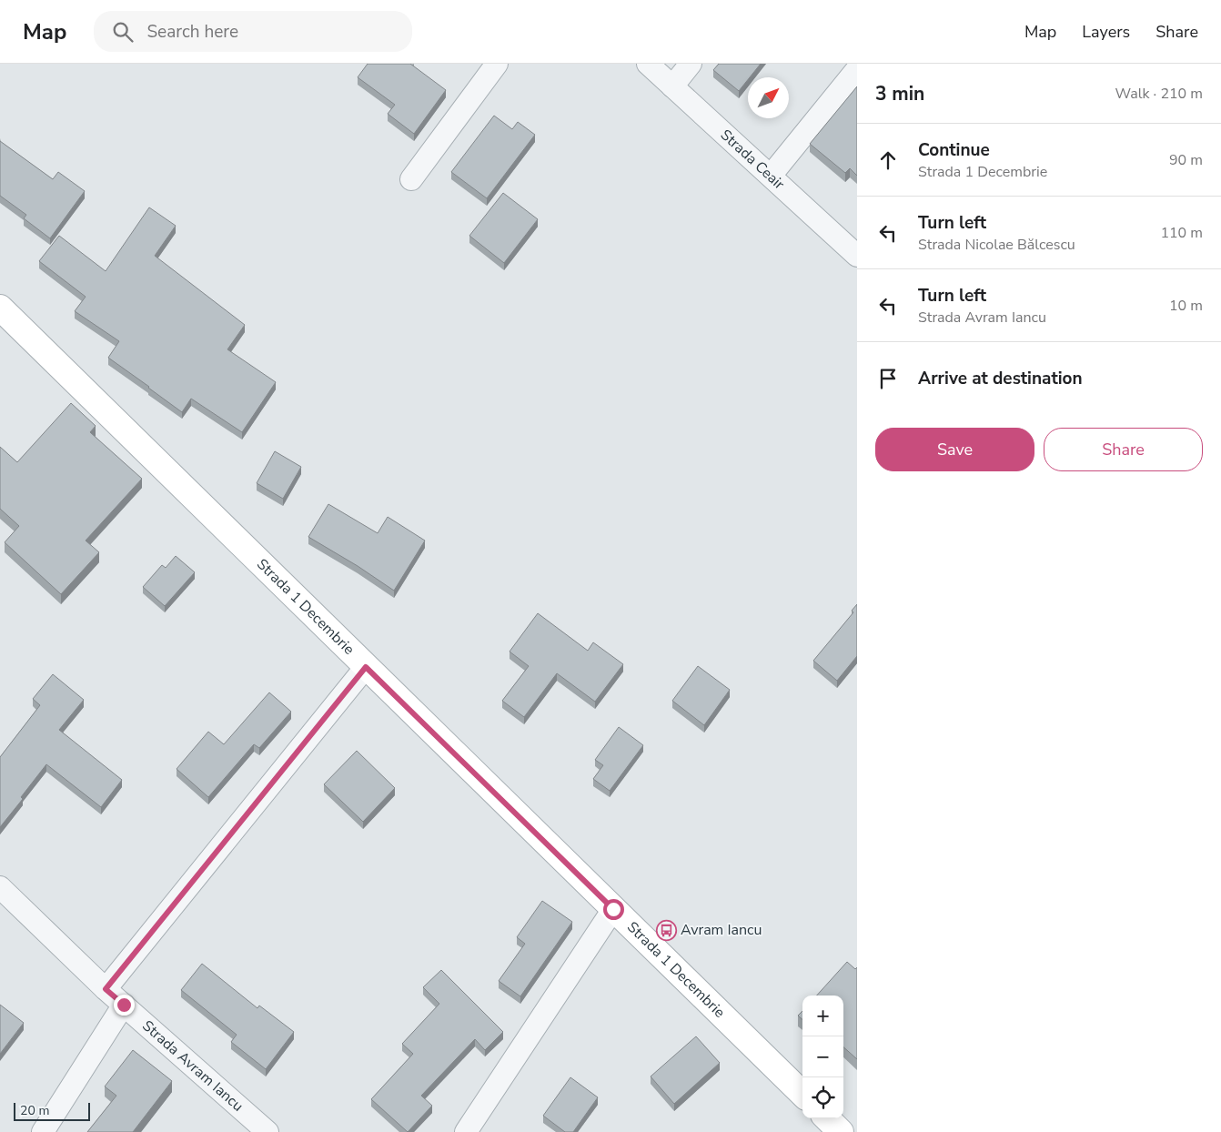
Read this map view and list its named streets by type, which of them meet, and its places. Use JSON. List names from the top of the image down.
{
  "streets": {
    "main road": ["Strada 1 Decembrie"],
    "street": ["Strada Ceair", "Strada Avram Iancu"]
  },
  "places": {
    "bus stop": ["Avram Iancu"]
  },
  "scale_bar": "20 m",
  "north": "top right",
  "page": {
    "header": "Map",
    "search": "Search here",
    "nav": ["Map", "Layers", "Share"],
    "heading": ["3 min", "Walk · 210 m"],
    "list": [
      ["Continue", "Strada 1 Decembrie", "90 m"],
      ["Turn left", "Strada Nicolae Bălcescu", "110 m"],
      ["Turn left", "Strada Avram Iancu", "10 m"],
      "Arrive at destination"
    ],
    "buttons": ["Save", "Share"],
    "map_buttons": ["+", "−"],
    "scale": "20 m"
  }
}
